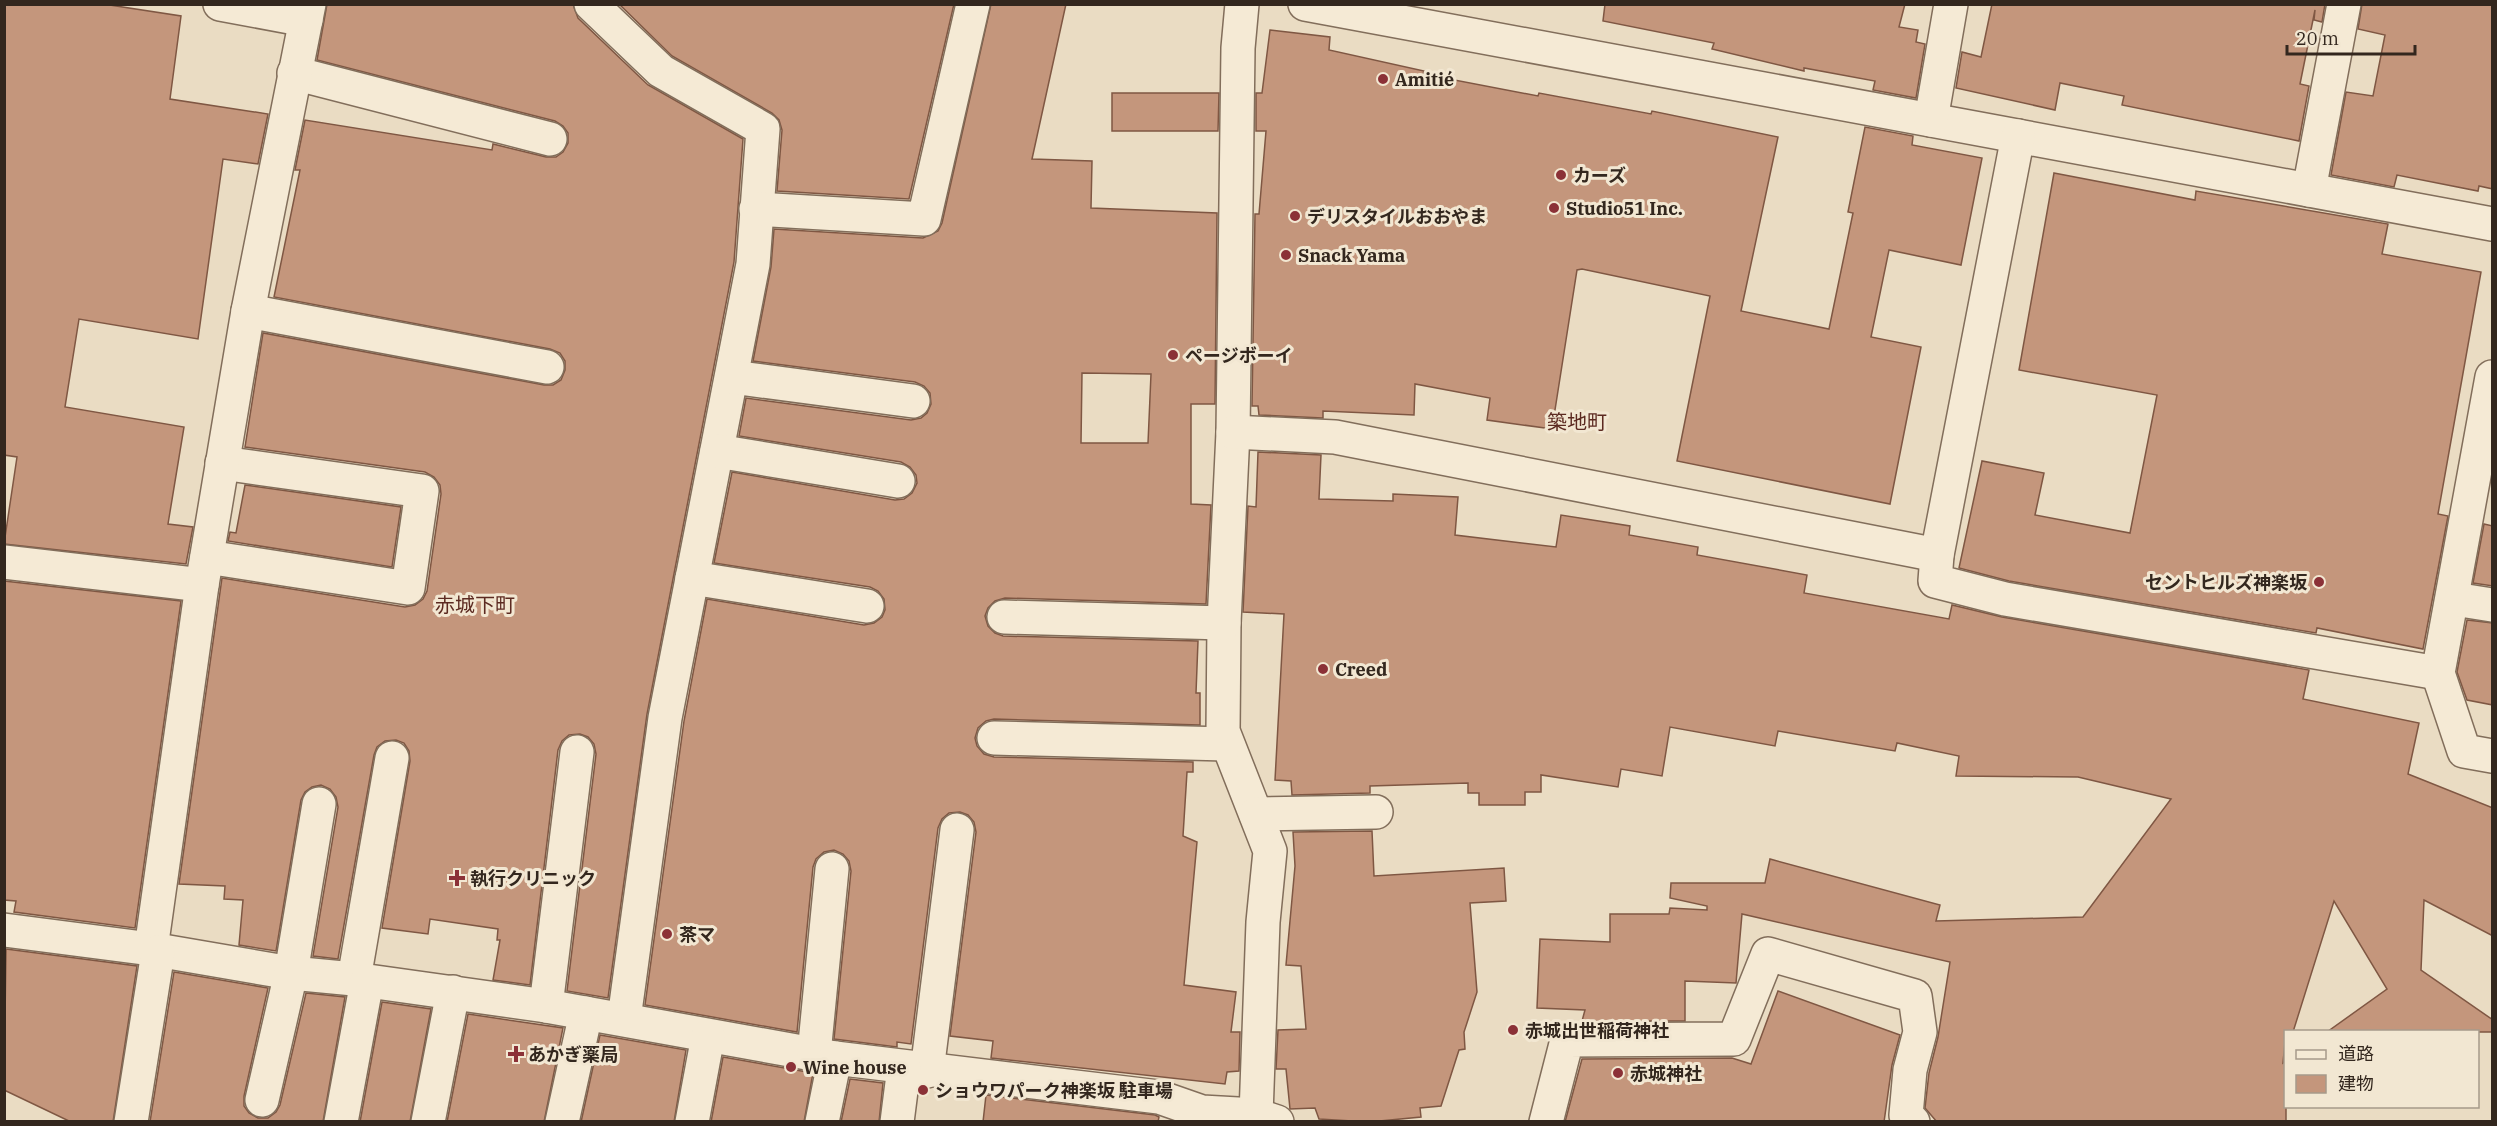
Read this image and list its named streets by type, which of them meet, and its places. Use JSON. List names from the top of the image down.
{
  "districts": ["築地町", "赤城下町"],
  "places": {
    "other": [
      "Amitié",
      "カーズ",
      "Studio51 Inc.",
      "デリスタイルおおやま",
      "Snack Yama",
      "ページボーイ",
      "セントヒルズ神楽坂",
      "Creed",
      "茶マ",
      "赤城出世稲荷神社",
      "Wine house",
      "赤城神社",
      "ショウワパーク神楽坂 駐車場"
    ],
    "health": ["執行クリニック", "あかぎ薬局"]
  },
  "legend": ["道路", "建物"],
  "scale_bar": "20 m"
}
